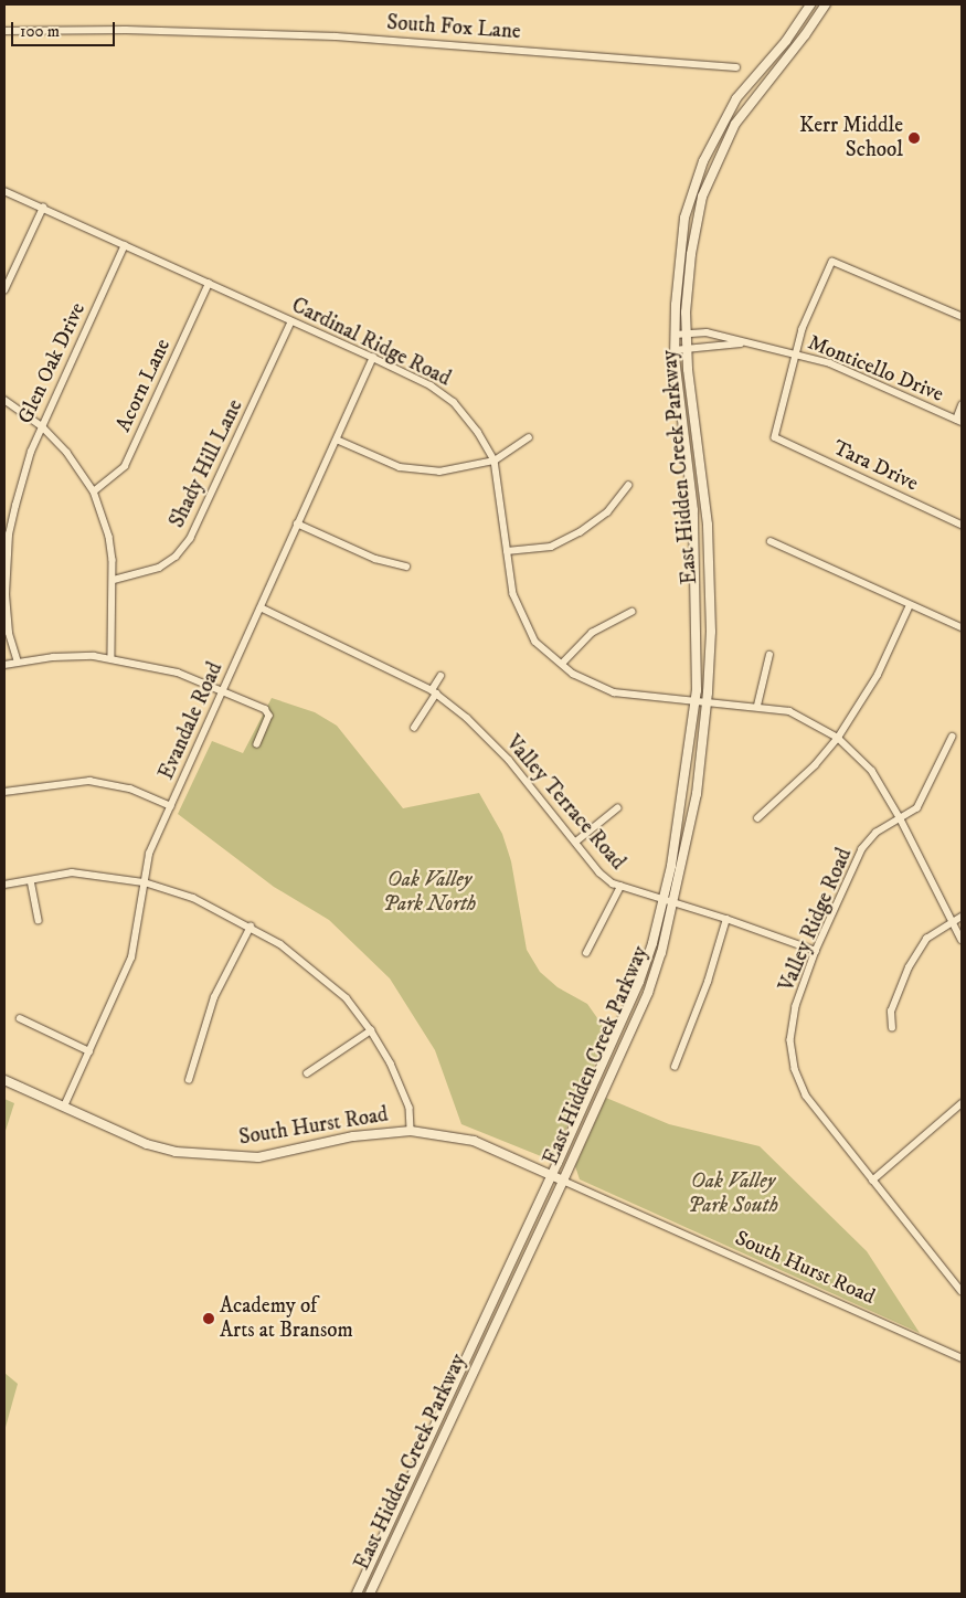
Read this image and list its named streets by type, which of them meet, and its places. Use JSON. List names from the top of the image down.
{
  "streets": {
    "main road": ["East Hidden Creek Parkway", "South Hurst Road"],
    "street": [
      "South Fox Lane",
      "Cardinal Ridge Road",
      "Glen Oak Drive",
      "Monticello Drive",
      "Acorn Lane",
      "Shady Hill Lane",
      "Tara Drive",
      "Evandale Road",
      "Valley Terrace Road",
      "Valley Ridge Road"
    ]
  },
  "crossings": [
    ["Cardinal Ridge Road", "Glen Oak Drive"],
    ["Cardinal Ridge Road", "Acorn Lane"],
    ["Cardinal Ridge Road", "Shady Hill Lane"],
    ["Cardinal Ridge Road", "East Hidden Creek Parkway"],
    ["Cardinal Ridge Road", "Evandale Road"],
    ["Cardinal Ridge Road", "Valley Ridge Road"],
    ["Monticello Drive", "Tara Drive"],
    ["Monticello Drive", "East Hidden Creek Parkway"],
    ["East Hidden Creek Parkway", "Valley Terrace Road"],
    ["East Hidden Creek Parkway", "South Hurst Road"],
    ["Evandale Road", "Valley Terrace Road"],
    ["Evandale Road", "South Hurst Road"],
    ["Valley Terrace Road", "Valley Ridge Road"]
  ],
  "parks": ["Oak Valley Park North", "Oak Valley Park South"],
  "places": ["Kerr Middle School", "Academy of Arts at Bransom"],
  "scale_bar": "100 m"
}
